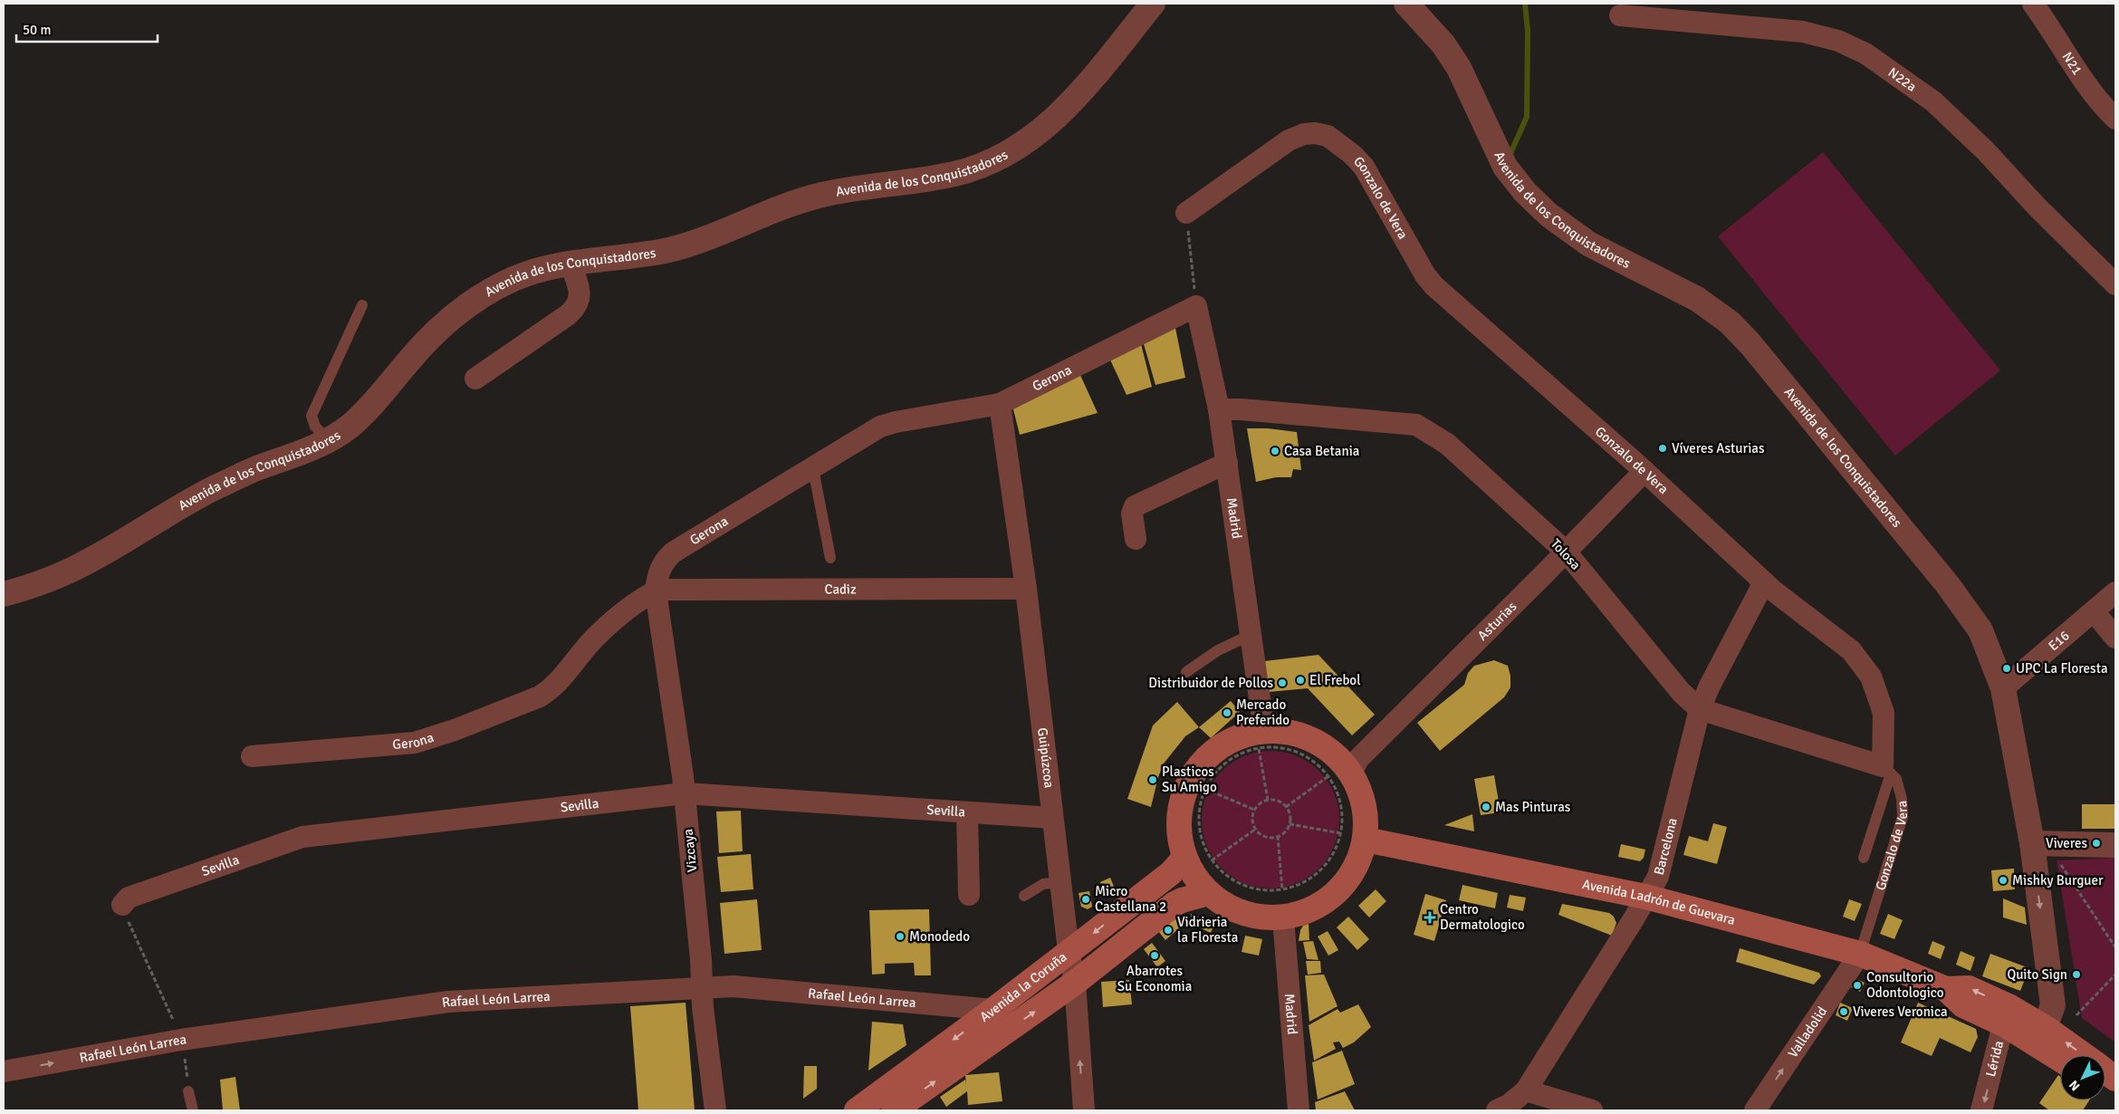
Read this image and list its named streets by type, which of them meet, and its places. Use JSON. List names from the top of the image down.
{
  "streets": {
    "main road": ["Avenida Ladrón de Guevara", "Avenida la Coruña"],
    "street": [
      "N21",
      "N22a",
      "Avenida de los Conquistadores",
      "Gonzalo de Vera",
      "Gerona",
      "Madrid",
      "Tolosa",
      "Cadiz",
      "Asturias",
      "E16",
      "Guipúzcoa",
      "Sevilla",
      "Barcelona",
      "Vizcaya",
      "Rafael León Larrea",
      "Valladolid",
      "Lérida"
    ]
  },
  "crossings": [
    ["Avenida de los Conquistadores", "E16"],
    ["Avenida de los Conquistadores", "Avenida Ladrón de Guevara"],
    ["Gonzalo de Vera", "Tolosa"],
    ["Gonzalo de Vera", "Asturias"],
    ["Gonzalo de Vera", "Barcelona"],
    ["Gonzalo de Vera", "Avenida Ladrón de Guevara"],
    ["Gonzalo de Vera", "Valladolid"],
    ["Gerona", "Madrid"],
    ["Gerona", "Cadiz"],
    ["Gerona", "Guipúzcoa"],
    ["Gerona", "Vizcaya"],
    ["Madrid", "Tolosa"],
    ["Tolosa", "Asturias"],
    ["Tolosa", "Barcelona"],
    ["Cadiz", "Guipúzcoa"],
    ["Cadiz", "Vizcaya"],
    ["Guipúzcoa", "Sevilla"],
    ["Guipúzcoa", "Avenida la Coruña"],
    ["Sevilla", "Vizcaya"],
    ["Barcelona", "Avenida Ladrón de Guevara"],
    ["Vizcaya", "Rafael León Larrea"],
    ["Avenida Ladrón de Guevara", "Valladolid"],
    ["Avenida Ladrón de Guevara", "Lérida"],
    ["Avenida la Coruña", "Rafael León Larrea"]
  ],
  "one_way": ["Valladolid", "Lérida"],
  "places": {
    "other": [
      "Víveres Asturias",
      "Casa Betania",
      "UPC La Floresta",
      "El Frebol",
      "Distribuidor de Pollos",
      "Mercado Preferido",
      "Plasticos Su Amigo",
      "Mas Pinturas",
      "Viveres",
      "Mishky Burguer",
      "Micro Castellana 2",
      "Vidrieria la Floresta",
      "Monodedo",
      "Abarrotes Su Economia",
      "Quito Sign",
      "Consultorio Odontologico",
      "Viveres Veronica"
    ],
    "health": ["Centro Dermatologico"]
  },
  "scale_bar": "50 m",
  "north": "bottom left"
}
